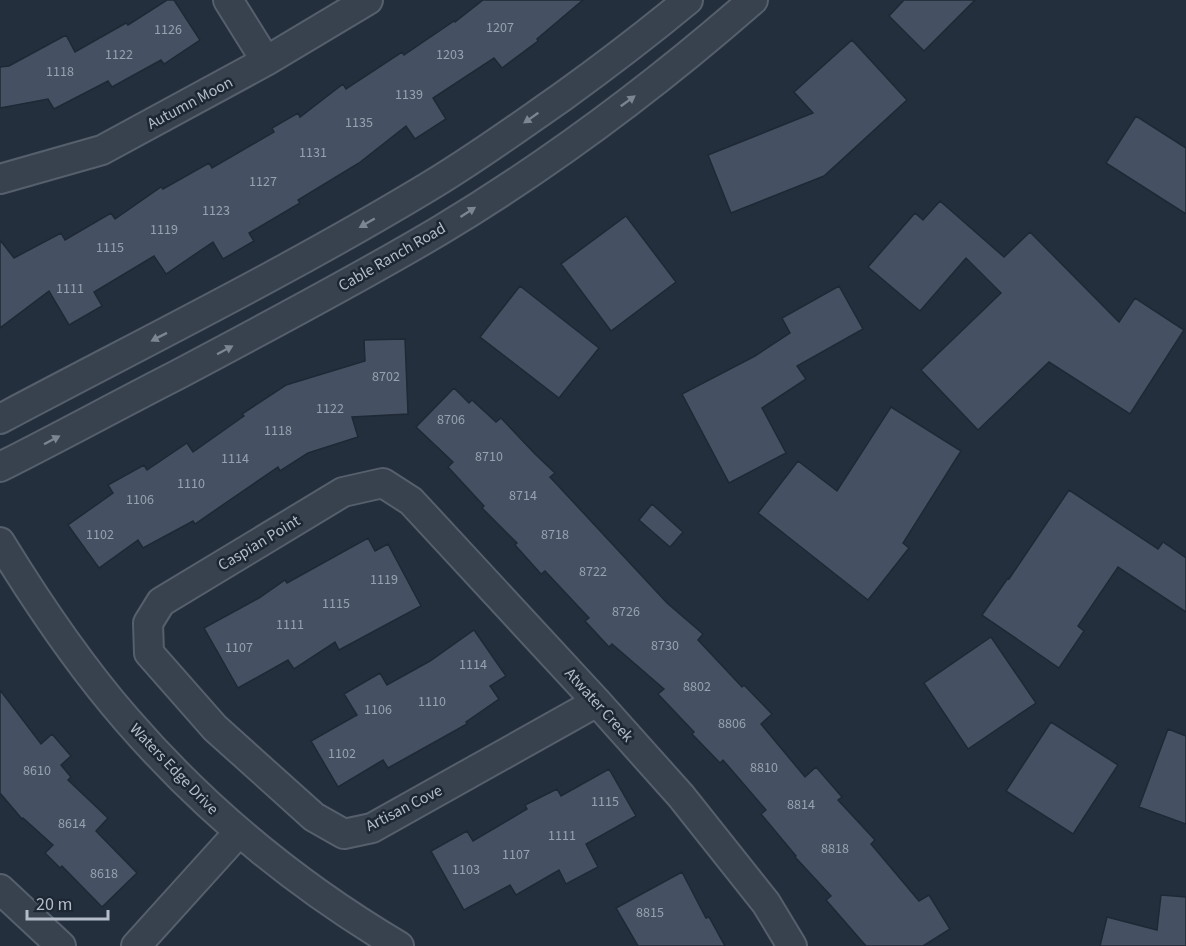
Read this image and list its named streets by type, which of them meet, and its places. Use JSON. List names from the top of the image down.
{
  "streets": {
    "street": [
      "Autumn Moon",
      "Cable Ranch Road",
      "Caspian Point",
      "Atwater Creek",
      "Waters Edge Drive",
      "Artisan Cove"
    ]
  },
  "crossings": [
    ["Caspian Point", "Atwater Creek"],
    ["Caspian Point", "Artisan Cove"],
    ["Atwater Creek", "Artisan Cove"]
  ],
  "house_numbers": [
    "1207",
    "1126",
    "1122",
    "1203",
    "1118",
    "1139",
    "1135",
    "1131",
    "1127",
    "1123",
    "1119",
    "1115",
    "1111",
    "8702",
    "1122",
    "8706",
    "1118",
    "8710",
    "1114",
    "1110",
    "8714",
    "1106",
    "1102",
    "8718",
    "8722",
    "1119",
    "1115",
    "8726",
    "1111",
    "8730",
    "1107",
    "1114",
    "8802",
    "1110",
    "1106",
    "8806",
    "1102",
    "8810",
    "8610",
    "1115",
    "8814",
    "8614",
    "1111",
    "8818",
    "1107",
    "1103",
    "8618",
    "8815"
  ],
  "scale_bar": "20 m"
}
